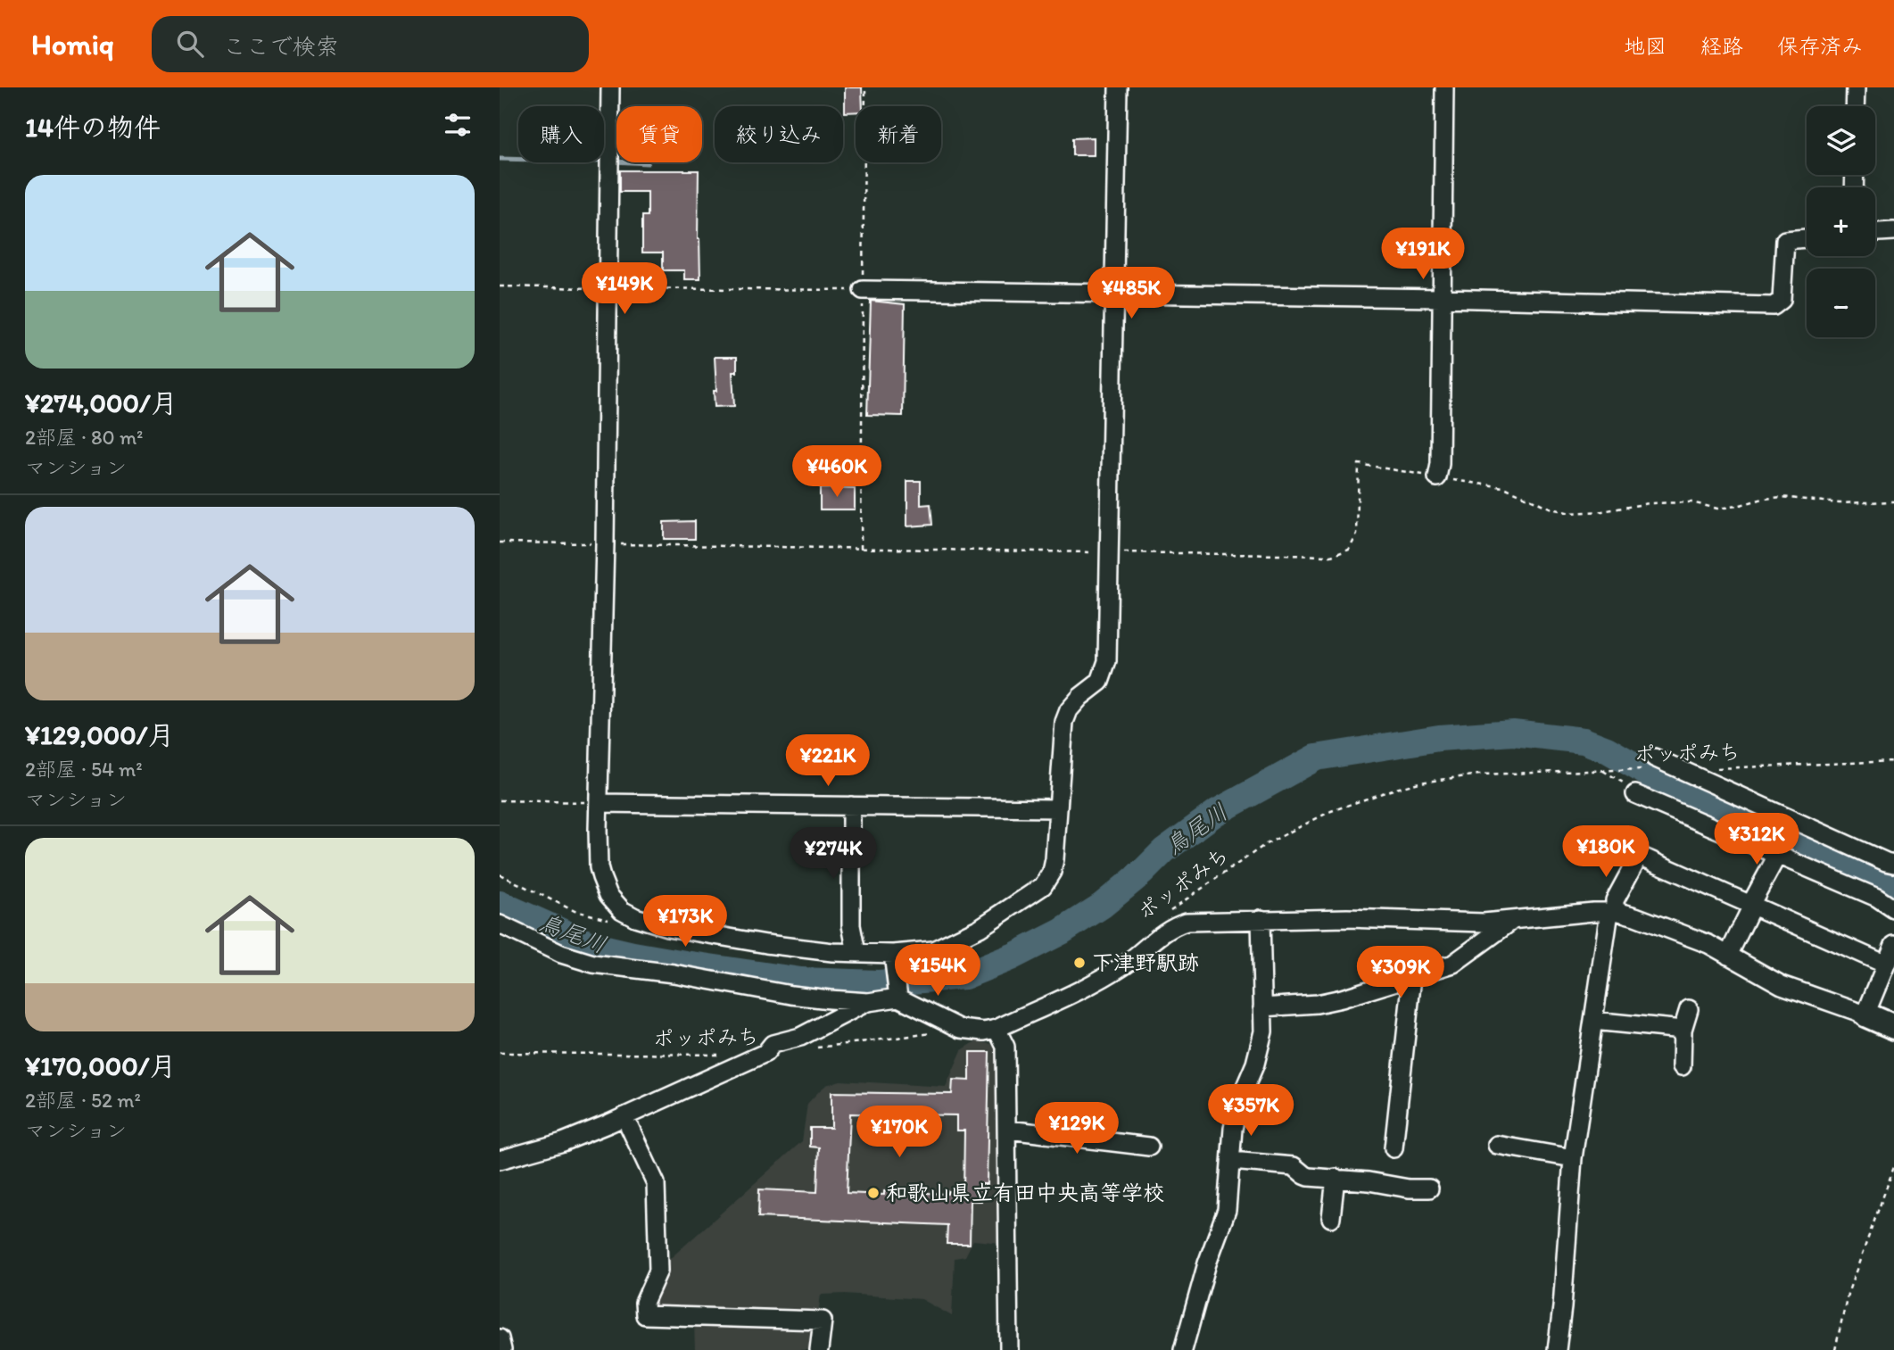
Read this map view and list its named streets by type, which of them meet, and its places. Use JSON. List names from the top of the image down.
{
  "streets": {
    "path": ["ポッポみち"]
  },
  "water": ["鳥尾川"],
  "places": ["下津野駅跡", "和歌山県立有田中央高等学校"],
  "page": {
    "header": "Homiq",
    "search": "ここで検索",
    "nav": ["地図", "経路", "保存済み"],
    "heading": "14件の物件",
    "map_buttons": ["+", "−"],
    "chip": [
      "購入",
      "賃貸",
      "絞り込み",
      "新着"
    ],
    "list": [
      {
        "name": "¥274,000/月",
        "note": "2部屋 · 80 m² · マンション"
      },
      {
        "name": "¥129,000/月",
        "note": "2部屋 · 54 m² · マンション"
      },
      {
        "name": "¥170,000/月",
        "note": "2部屋 · 52 m² · マンション"
      }
    ],
    "price": [
      "¥191K",
      "¥149K",
      "¥485K",
      "¥460K",
      "¥221K",
      "¥312K",
      "¥180K",
      "¥274K",
      "¥173K",
      "¥154K",
      "¥309K",
      "¥357K",
      "¥129K",
      "¥170K"
    ]
  }
}
